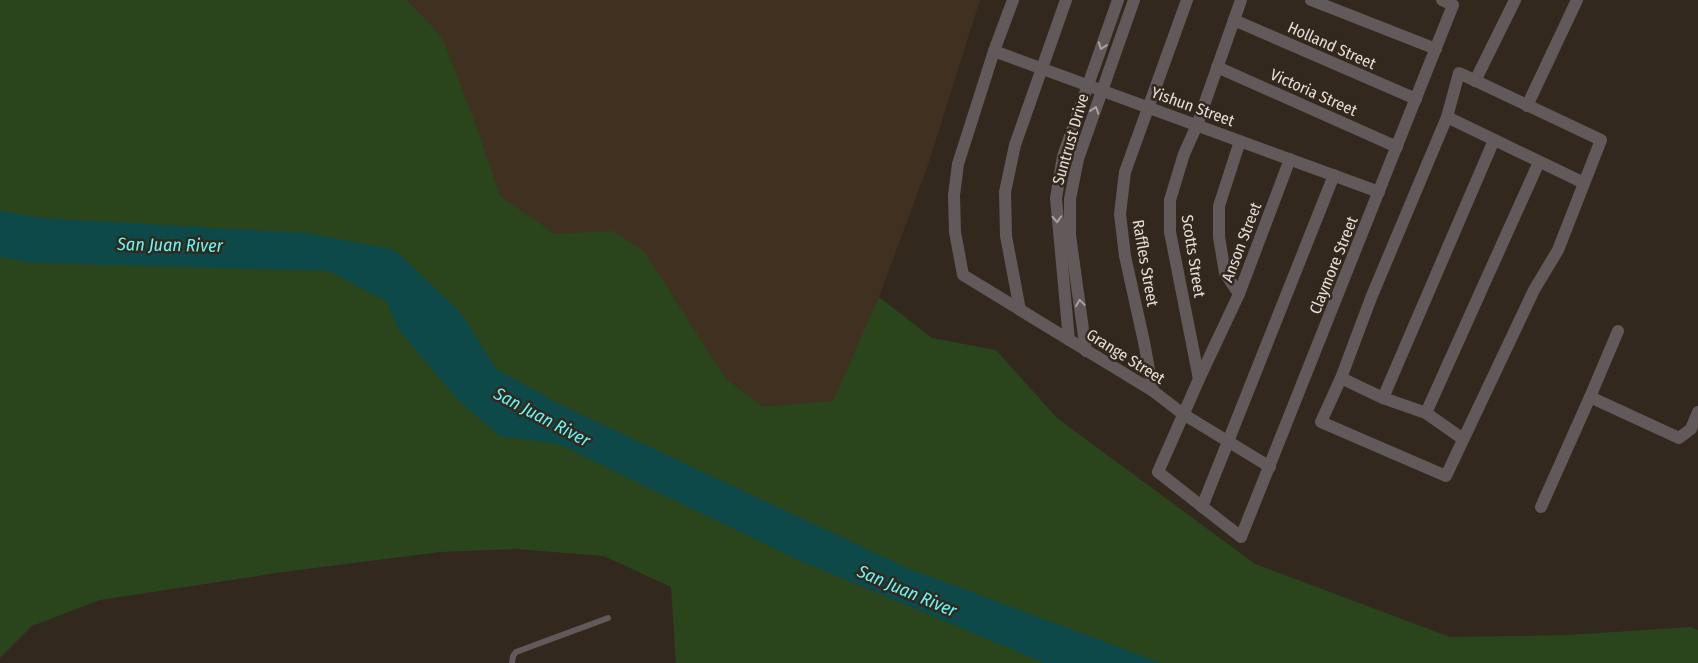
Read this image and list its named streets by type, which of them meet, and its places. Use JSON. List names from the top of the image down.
{
  "streets": {
    "street": [
      "Holland Street",
      "Victoria Street",
      "Yishun Street",
      "Suntrust Drive",
      "Anson Street",
      "Scotts Street",
      "Raffles Street",
      "Claymore Street",
      "Grange Street"
    ]
  },
  "crossings": [
    ["Holland Street", "Scotts Street"],
    ["Holland Street", "Claymore Street"],
    ["Victoria Street", "Scotts Street"],
    ["Victoria Street", "Claymore Street"],
    ["Yishun Street", "Suntrust Drive"],
    ["Yishun Street", "Anson Street"],
    ["Yishun Street", "Scotts Street"],
    ["Yishun Street", "Raffles Street"],
    ["Yishun Street", "Claymore Street"],
    ["Yishun Street", "Grange Street"],
    ["Suntrust Drive", "Grange Street"],
    ["Anson Street", "Scotts Street"],
    ["Anson Street", "Claymore Street"],
    ["Anson Street", "Grange Street"],
    ["Raffles Street", "Grange Street"],
    ["Claymore Street", "Grange Street"]
  ],
  "water": ["San Juan River"]
}
